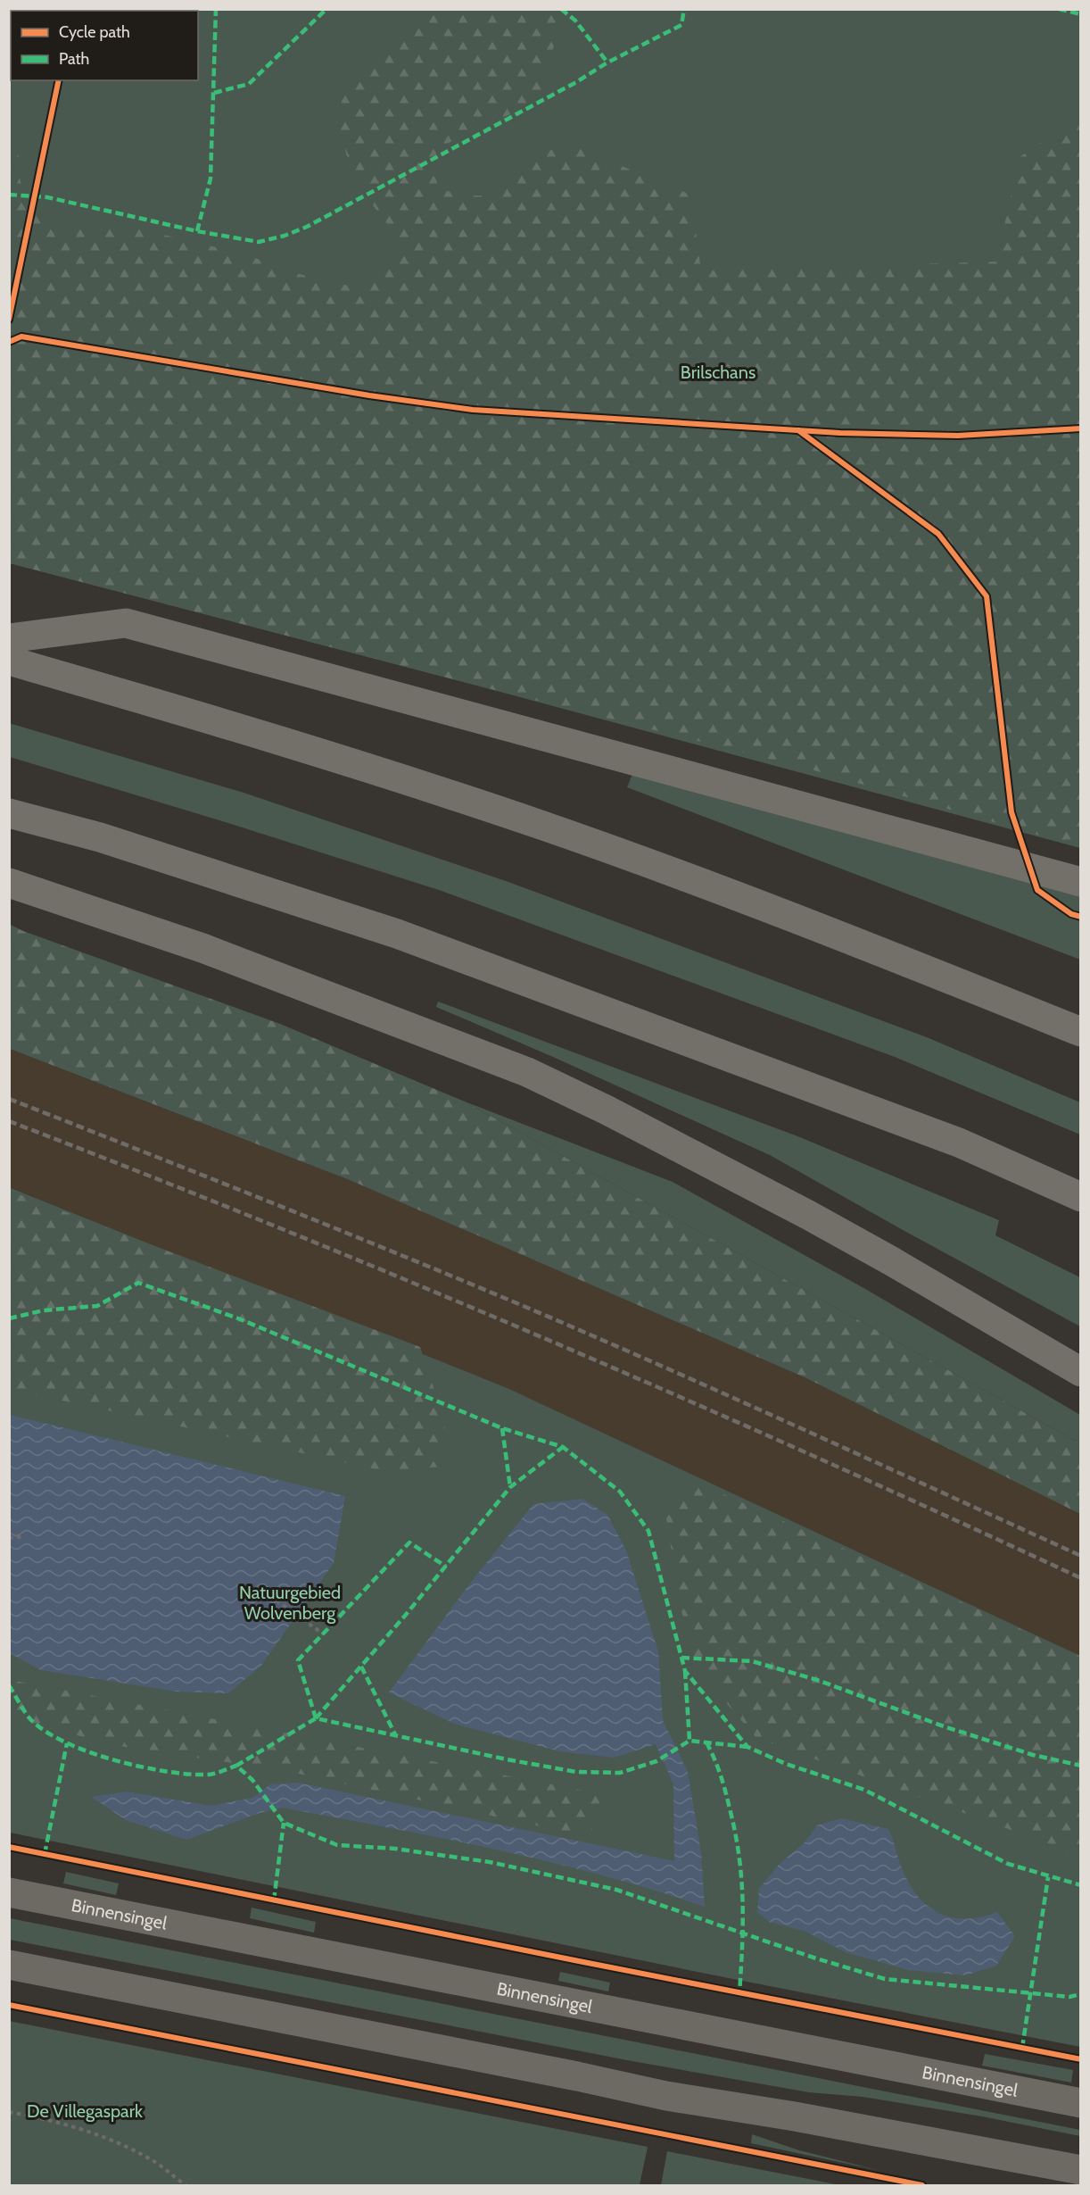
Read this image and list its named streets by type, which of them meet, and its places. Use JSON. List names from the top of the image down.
{
  "streets": {
    "main road": ["Binnensingel"]
  },
  "parks": ["Brilschans", "Natuurgebied Wolvenberg", "De Villegaspark"],
  "legend": ["Cycle path", "Path"]
}
